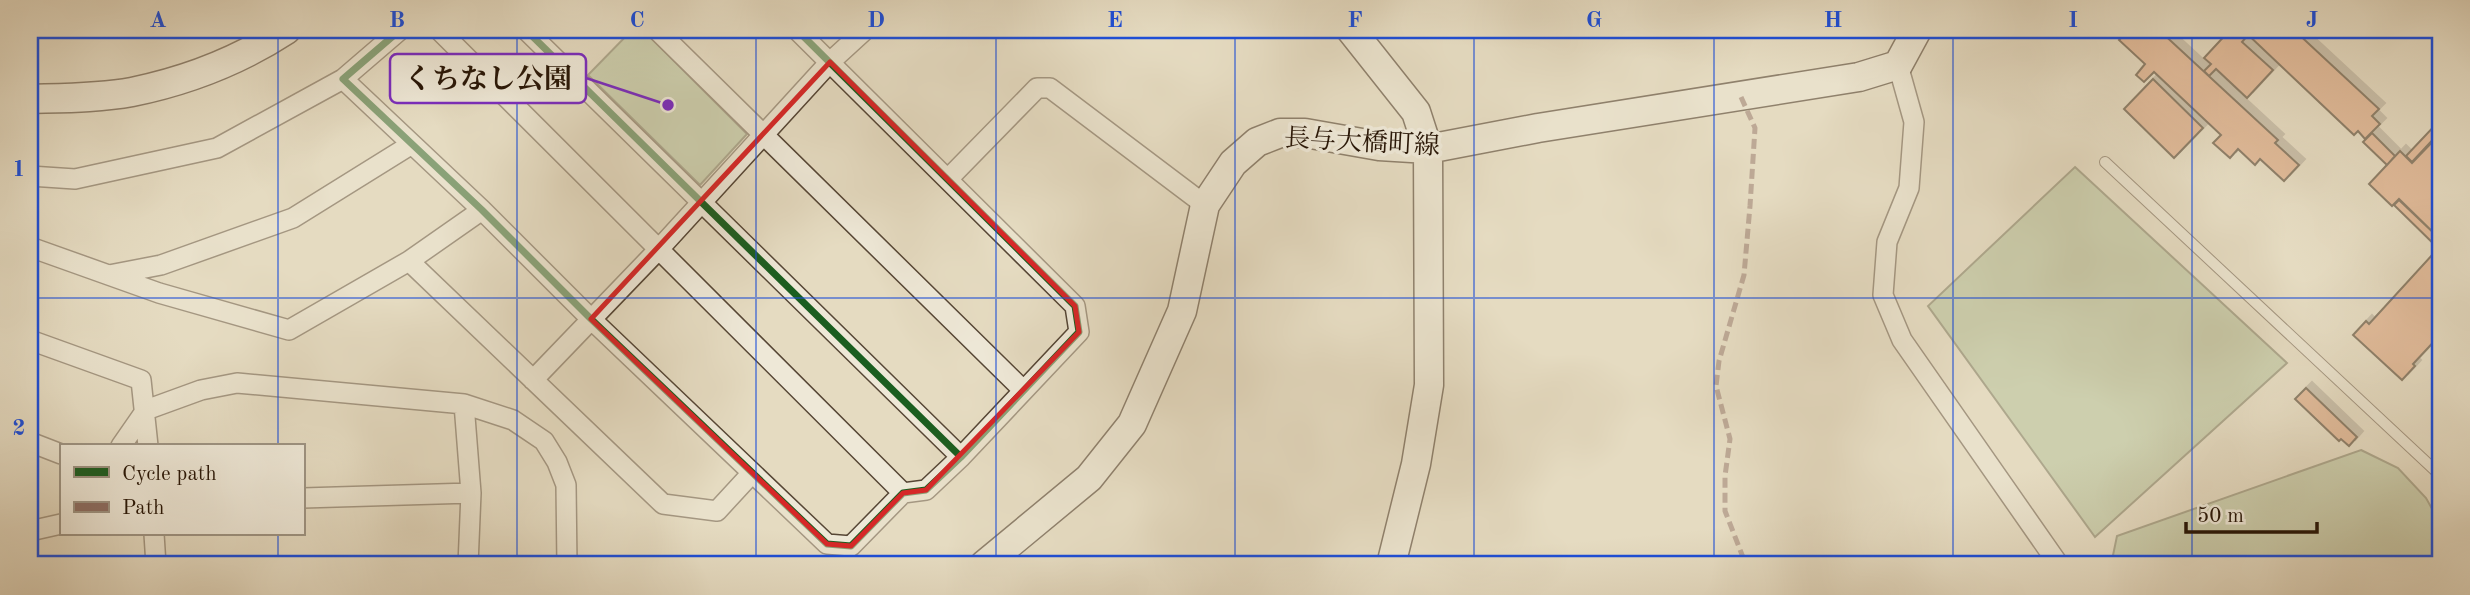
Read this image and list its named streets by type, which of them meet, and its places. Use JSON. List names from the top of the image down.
{
  "streets": {
    "main road": ["長与大橋町線"]
  },
  "places": ["くちなし公園"],
  "legend": ["Cycle path", "Path"],
  "scale_bar": "50 m",
  "grid": {
    "columns": [
      "A",
      "B",
      "C",
      "D",
      "E",
      "F",
      "G",
      "H",
      "I",
      "J"
    ],
    "rows": ["1", "2"]
  }
}
